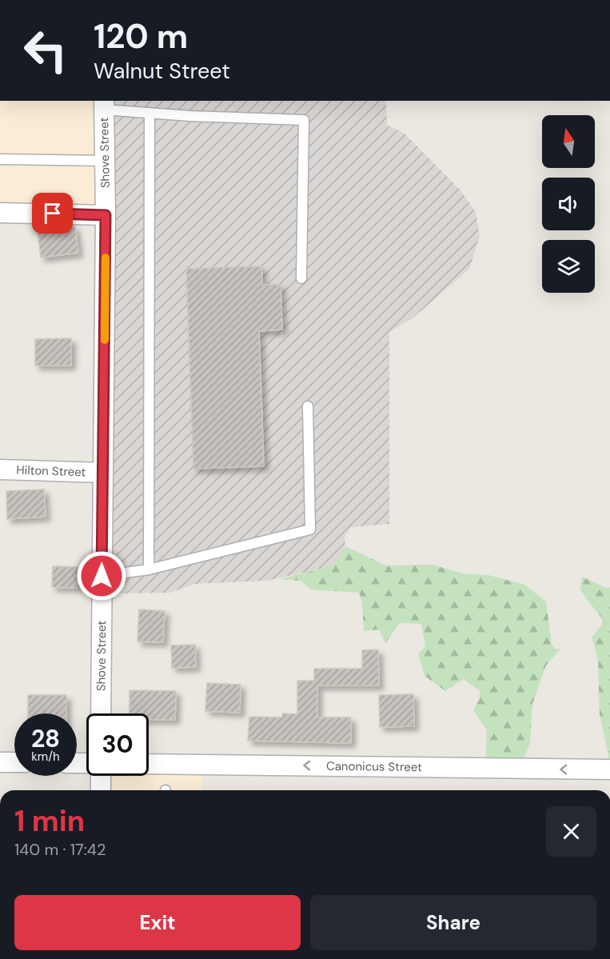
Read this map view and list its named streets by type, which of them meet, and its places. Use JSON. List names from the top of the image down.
{
  "streets": {
    "street": ["Shove Street", "Hilton Street", "Canonicus Street"]
  },
  "crossings": [
    ["Shove Street", "Hilton Street"]
  ],
  "one_way": ["Canonicus Street"],
  "north": "top",
  "page": {
    "turn": ["120 m", "Walnut Street"],
    "speed": "28 km/h",
    "limit": "30",
    "heading": ["1 min", "140 m · 17:42"],
    "buttons": ["Exit", "Share"]
  }
}
